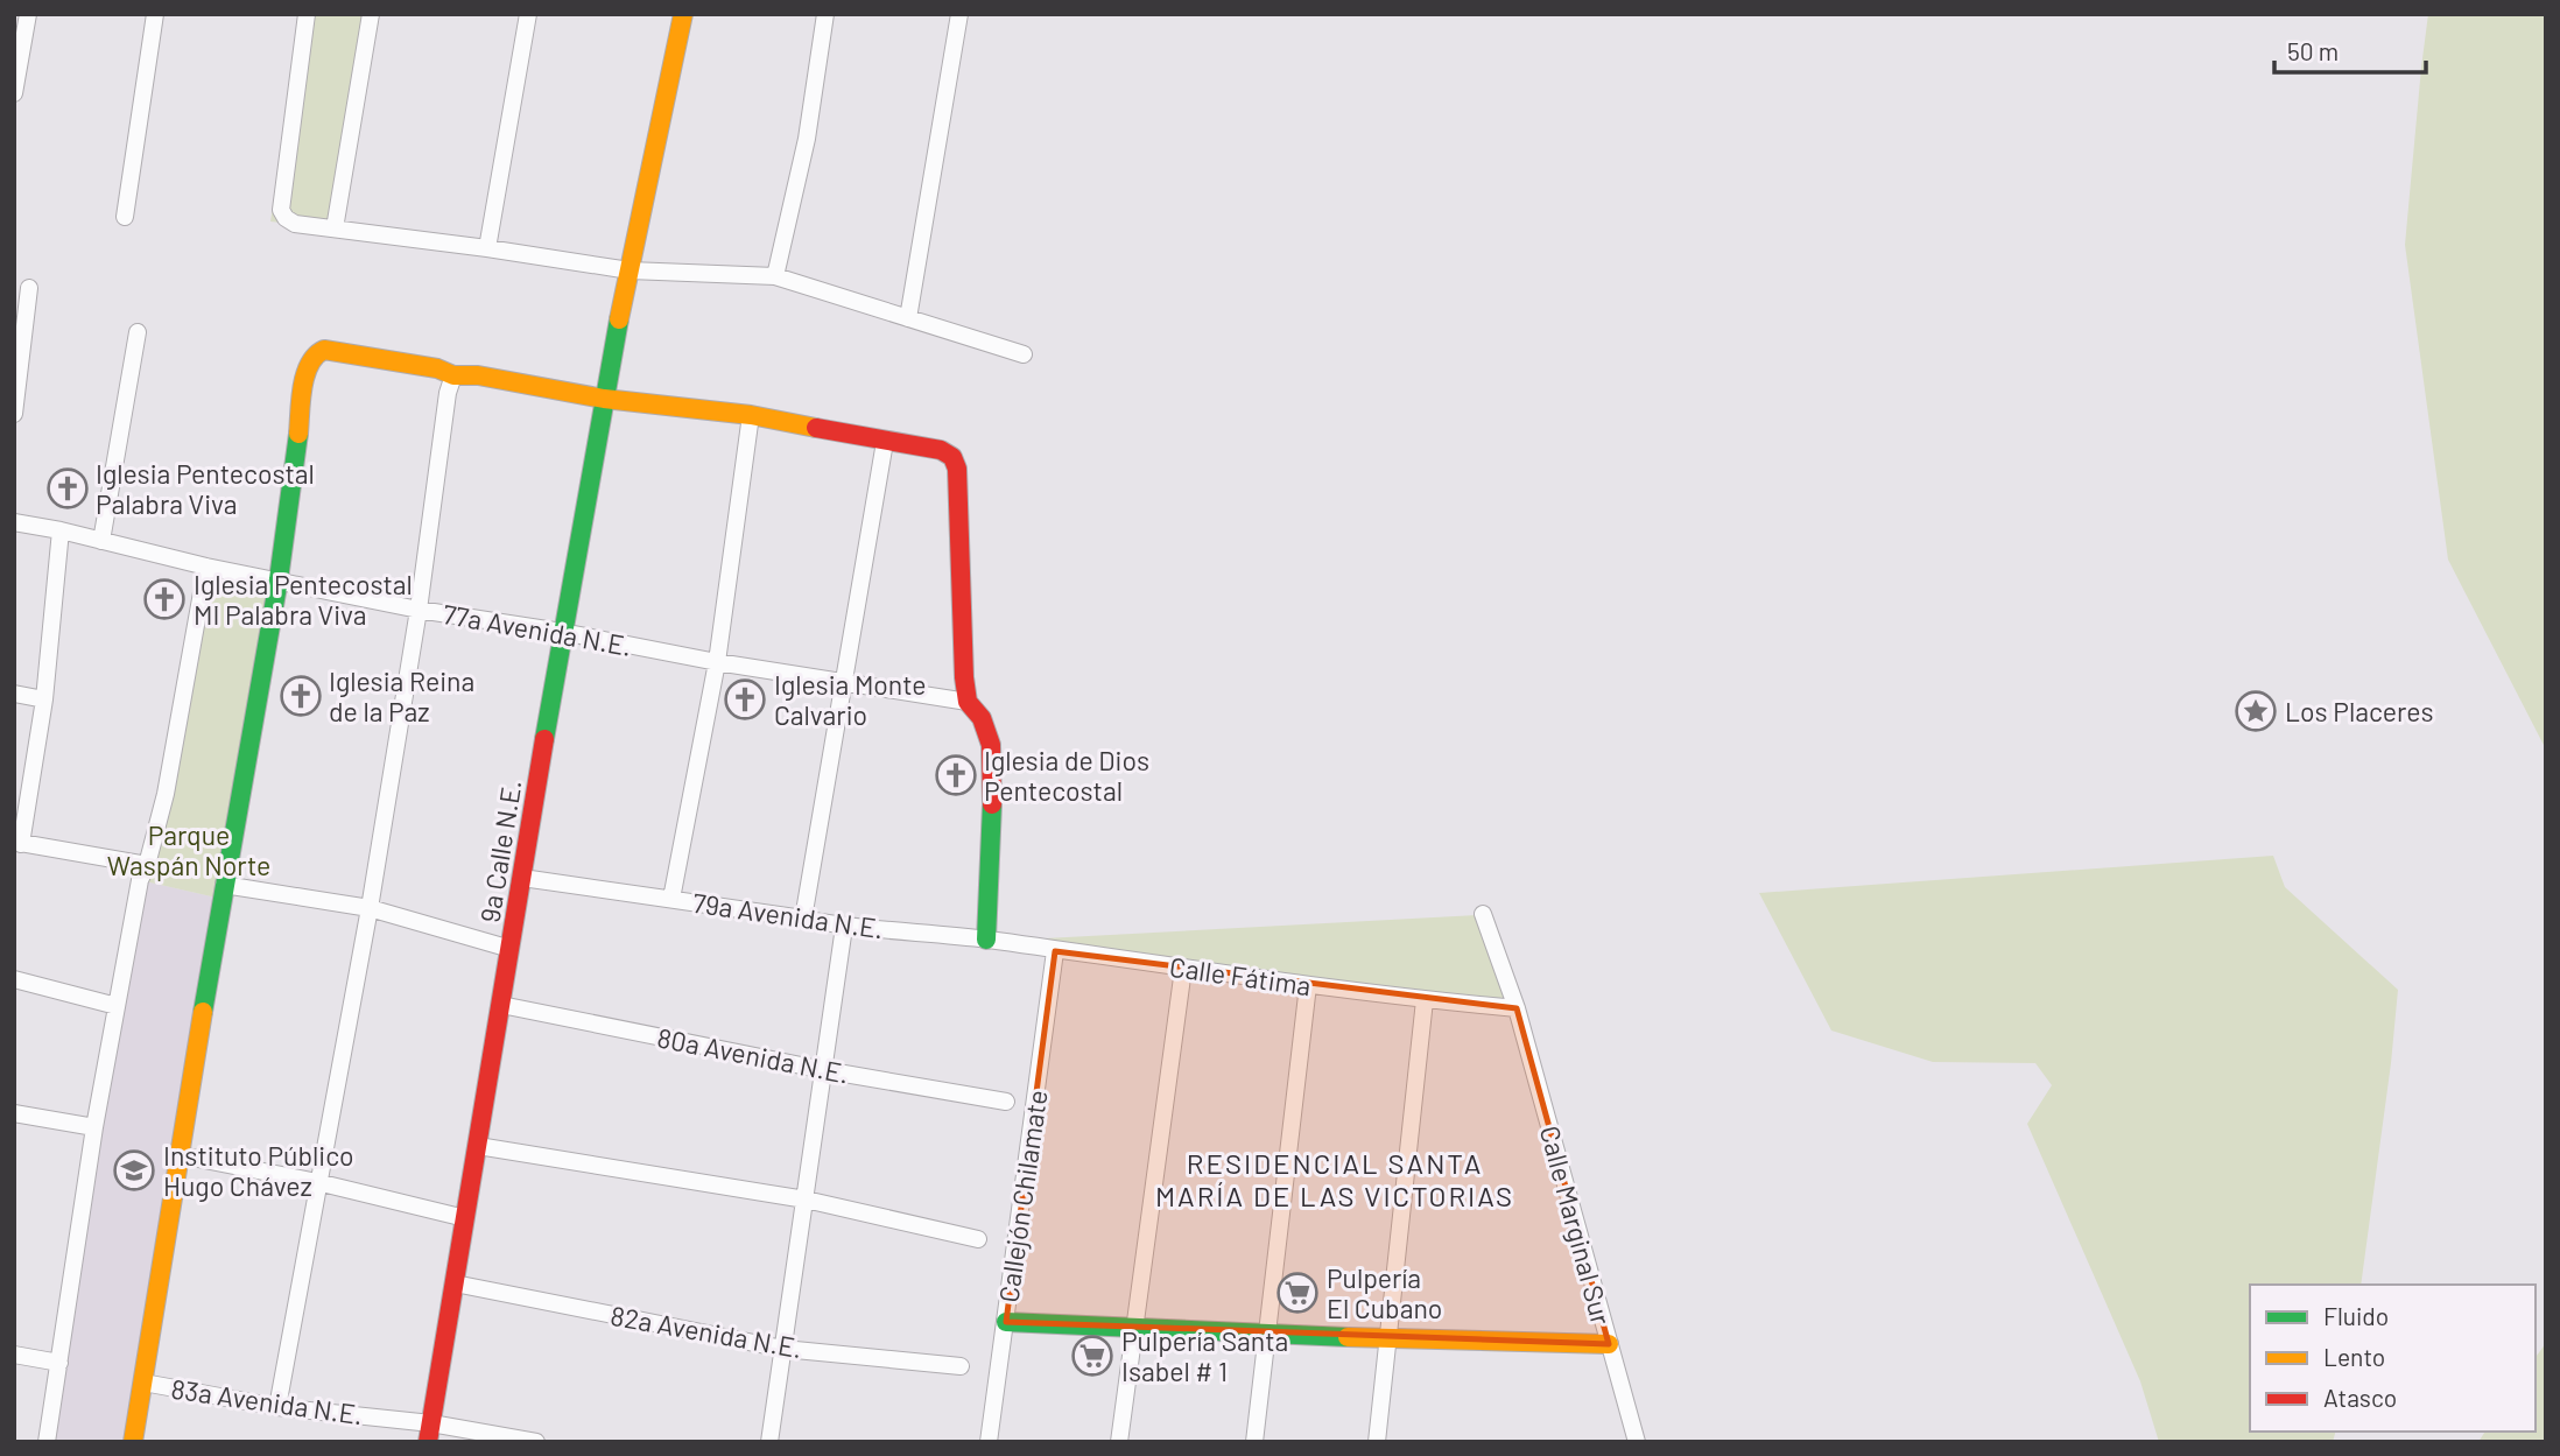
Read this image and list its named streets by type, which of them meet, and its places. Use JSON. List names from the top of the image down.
{
  "streets": {
    "street": [
      "77a Avenida N.E.",
      "9a Calle N.E.",
      "79a Avenida N.E.",
      "Calle Fátima",
      "80a Avenida N.E.",
      "Callejón Chilamate",
      "Calle Marginal Sur",
      "82a Avenida N.E.",
      "83a Avenida N.E."
    ]
  },
  "crossings": [
    ["77a Avenida N.E.", "9a Calle N.E."],
    ["9a Calle N.E.", "79a Avenida N.E."],
    ["9a Calle N.E.", "80a Avenida N.E."],
    ["9a Calle N.E.", "82a Avenida N.E."],
    ["9a Calle N.E.", "83a Avenida N.E."],
    ["79a Avenida N.E.", "Calle Fátima"],
    ["79a Avenida N.E.", "Callejón Chilamate"],
    ["Calle Fátima", "Callejón Chilamate"],
    ["Calle Fátima", "Calle Marginal Sur"]
  ],
  "districts": ["RESIDENCIAL SANTA MARÍA DE LAS VICTORIAS"],
  "parks": ["Parque Waspán Norte"],
  "places": {
    "church": [
      "Iglesia Pentecostal Palabra Viva",
      "Iglesia Pentecostal MI Palabra Viva",
      "Iglesia Reina de la Paz",
      "Iglesia Monte Calvario",
      "Iglesia de Dios Pentecostal"
    ],
    "place": ["Los Placeres"],
    "school or university": ["Instituto Público Hugo Chávez"],
    "supermarket": ["Pulpería El Cubano", "Pulpería Santa Isabel # 1"]
  },
  "legend": ["Fluido", "Lento", "Atasco"],
  "scale_bar": "50 m"
}
